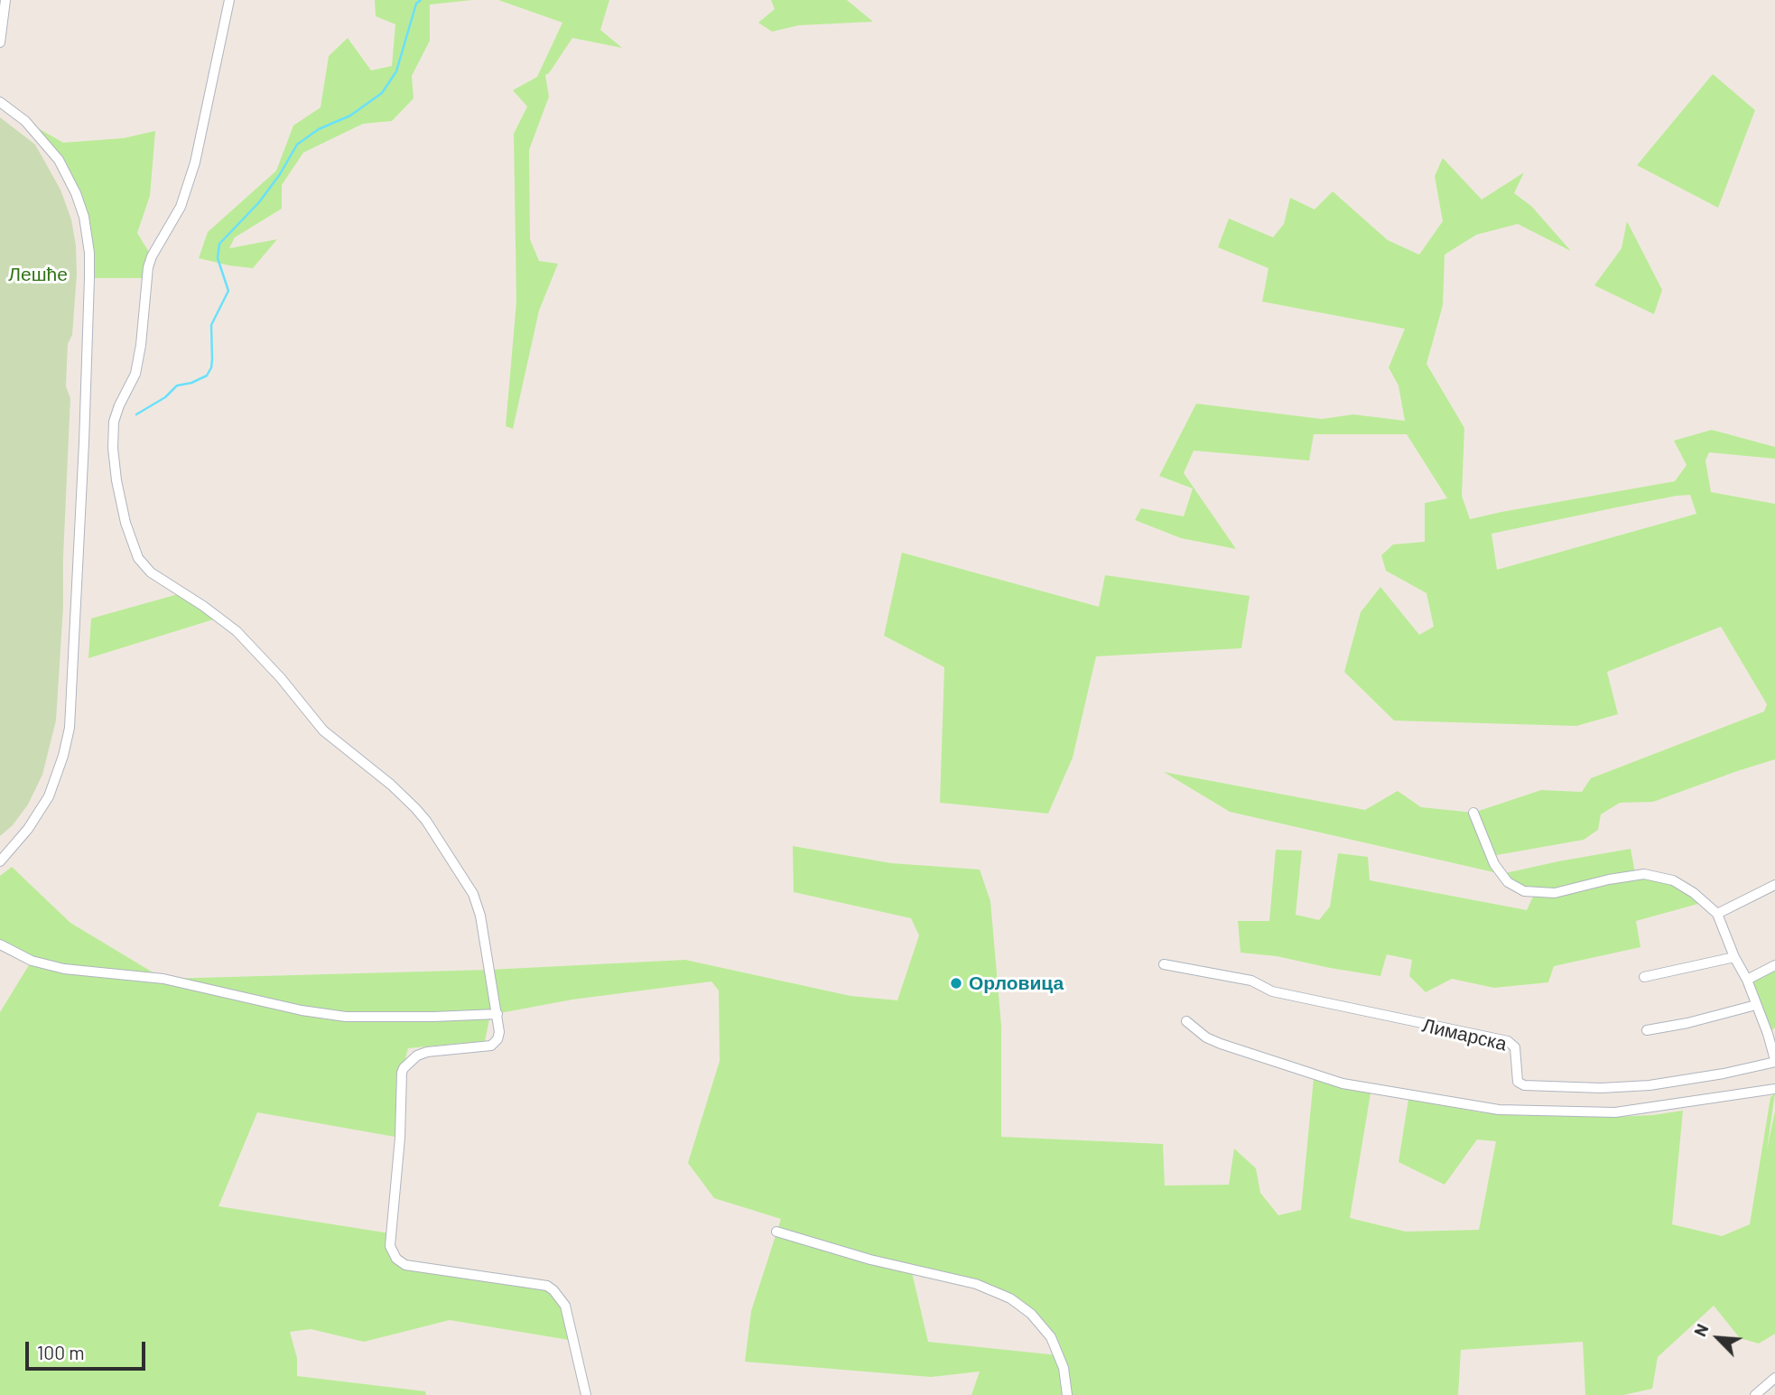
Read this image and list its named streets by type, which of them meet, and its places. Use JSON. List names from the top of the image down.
{
  "streets": {
    "street": ["Лимарска"]
  },
  "parks": ["Лешће"],
  "places": ["Орловица"],
  "scale_bar": "100 m",
  "north": "top left"
}
